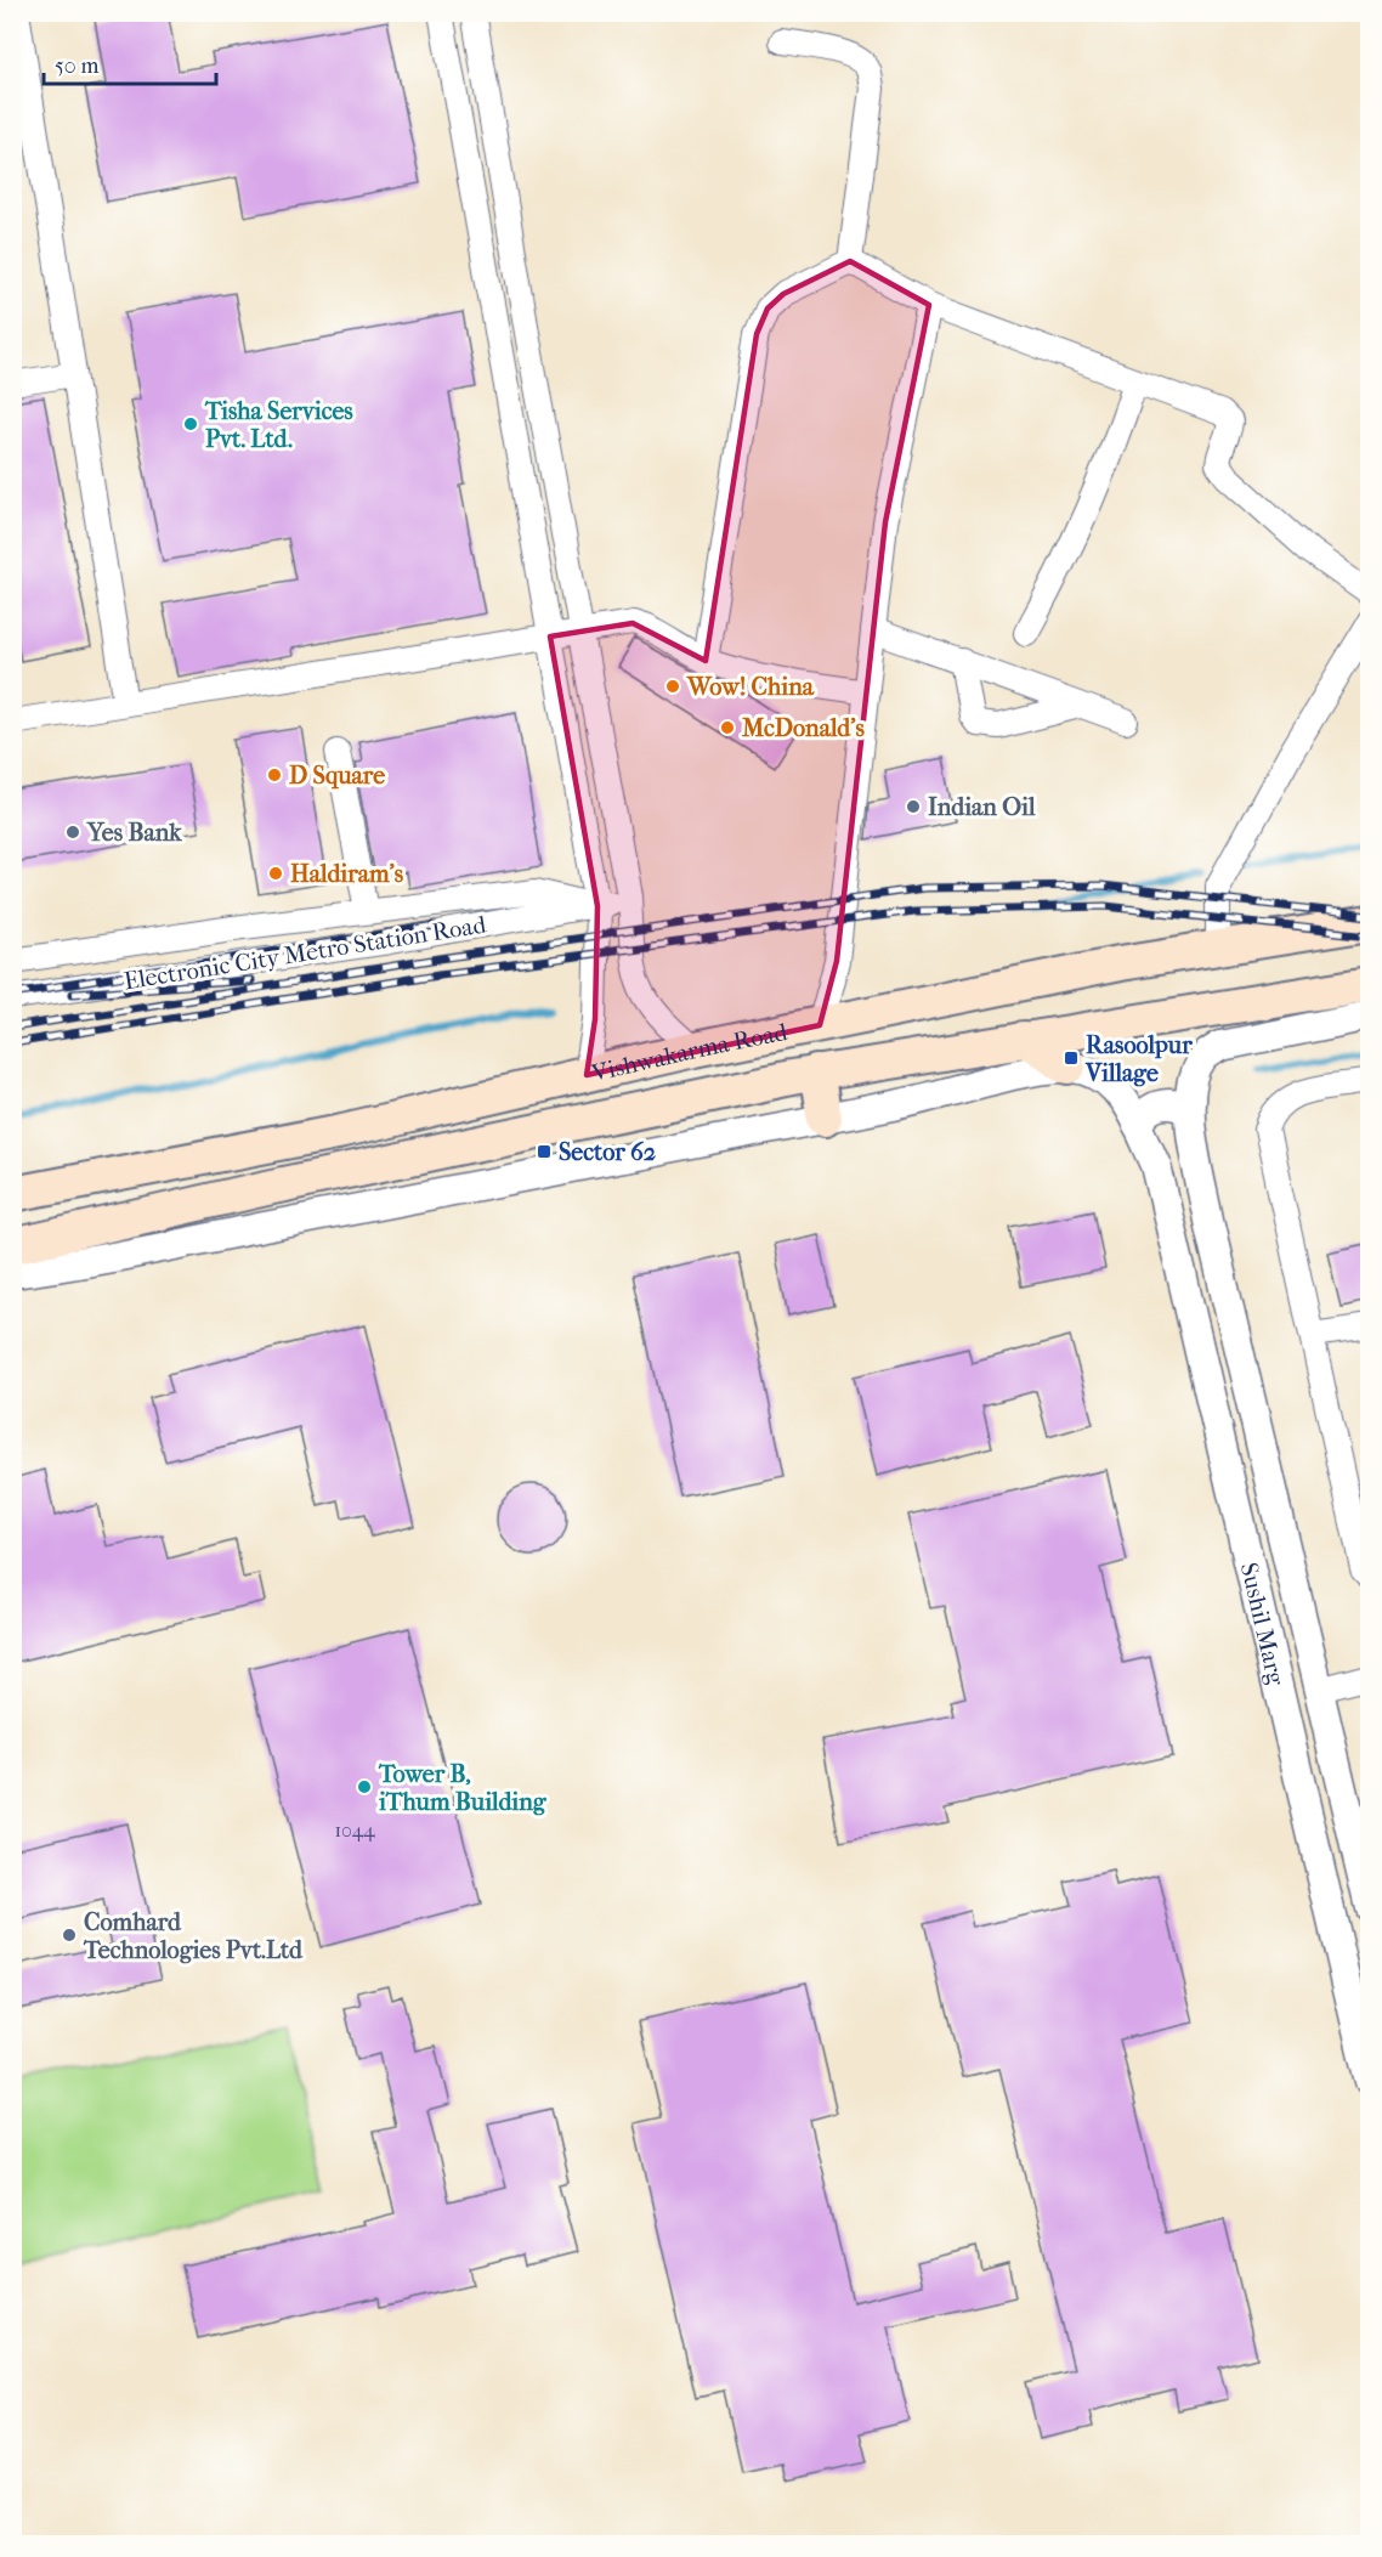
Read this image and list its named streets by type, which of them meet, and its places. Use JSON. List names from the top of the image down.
{
  "streets": {
    "main road": ["Vishwakarma Road"],
    "street": ["Electronic City Metro Station Road", "Sushil Marg"]
  },
  "places": {
    "other": [
      "Tisha Services Pvt. Ltd.",
      "Wow! China",
      "McDonald's",
      "D Square",
      "Indian Oil",
      "Yes Bank",
      "Haldiram's",
      "Tower B, iThum Building",
      "Comhard Technologies Pvt.Ltd"
    ],
    "transit": ["Rasoolpur Village", "Sector 62"]
  },
  "house_numbers": ["1044"],
  "scale_bar": "50 m"
}
